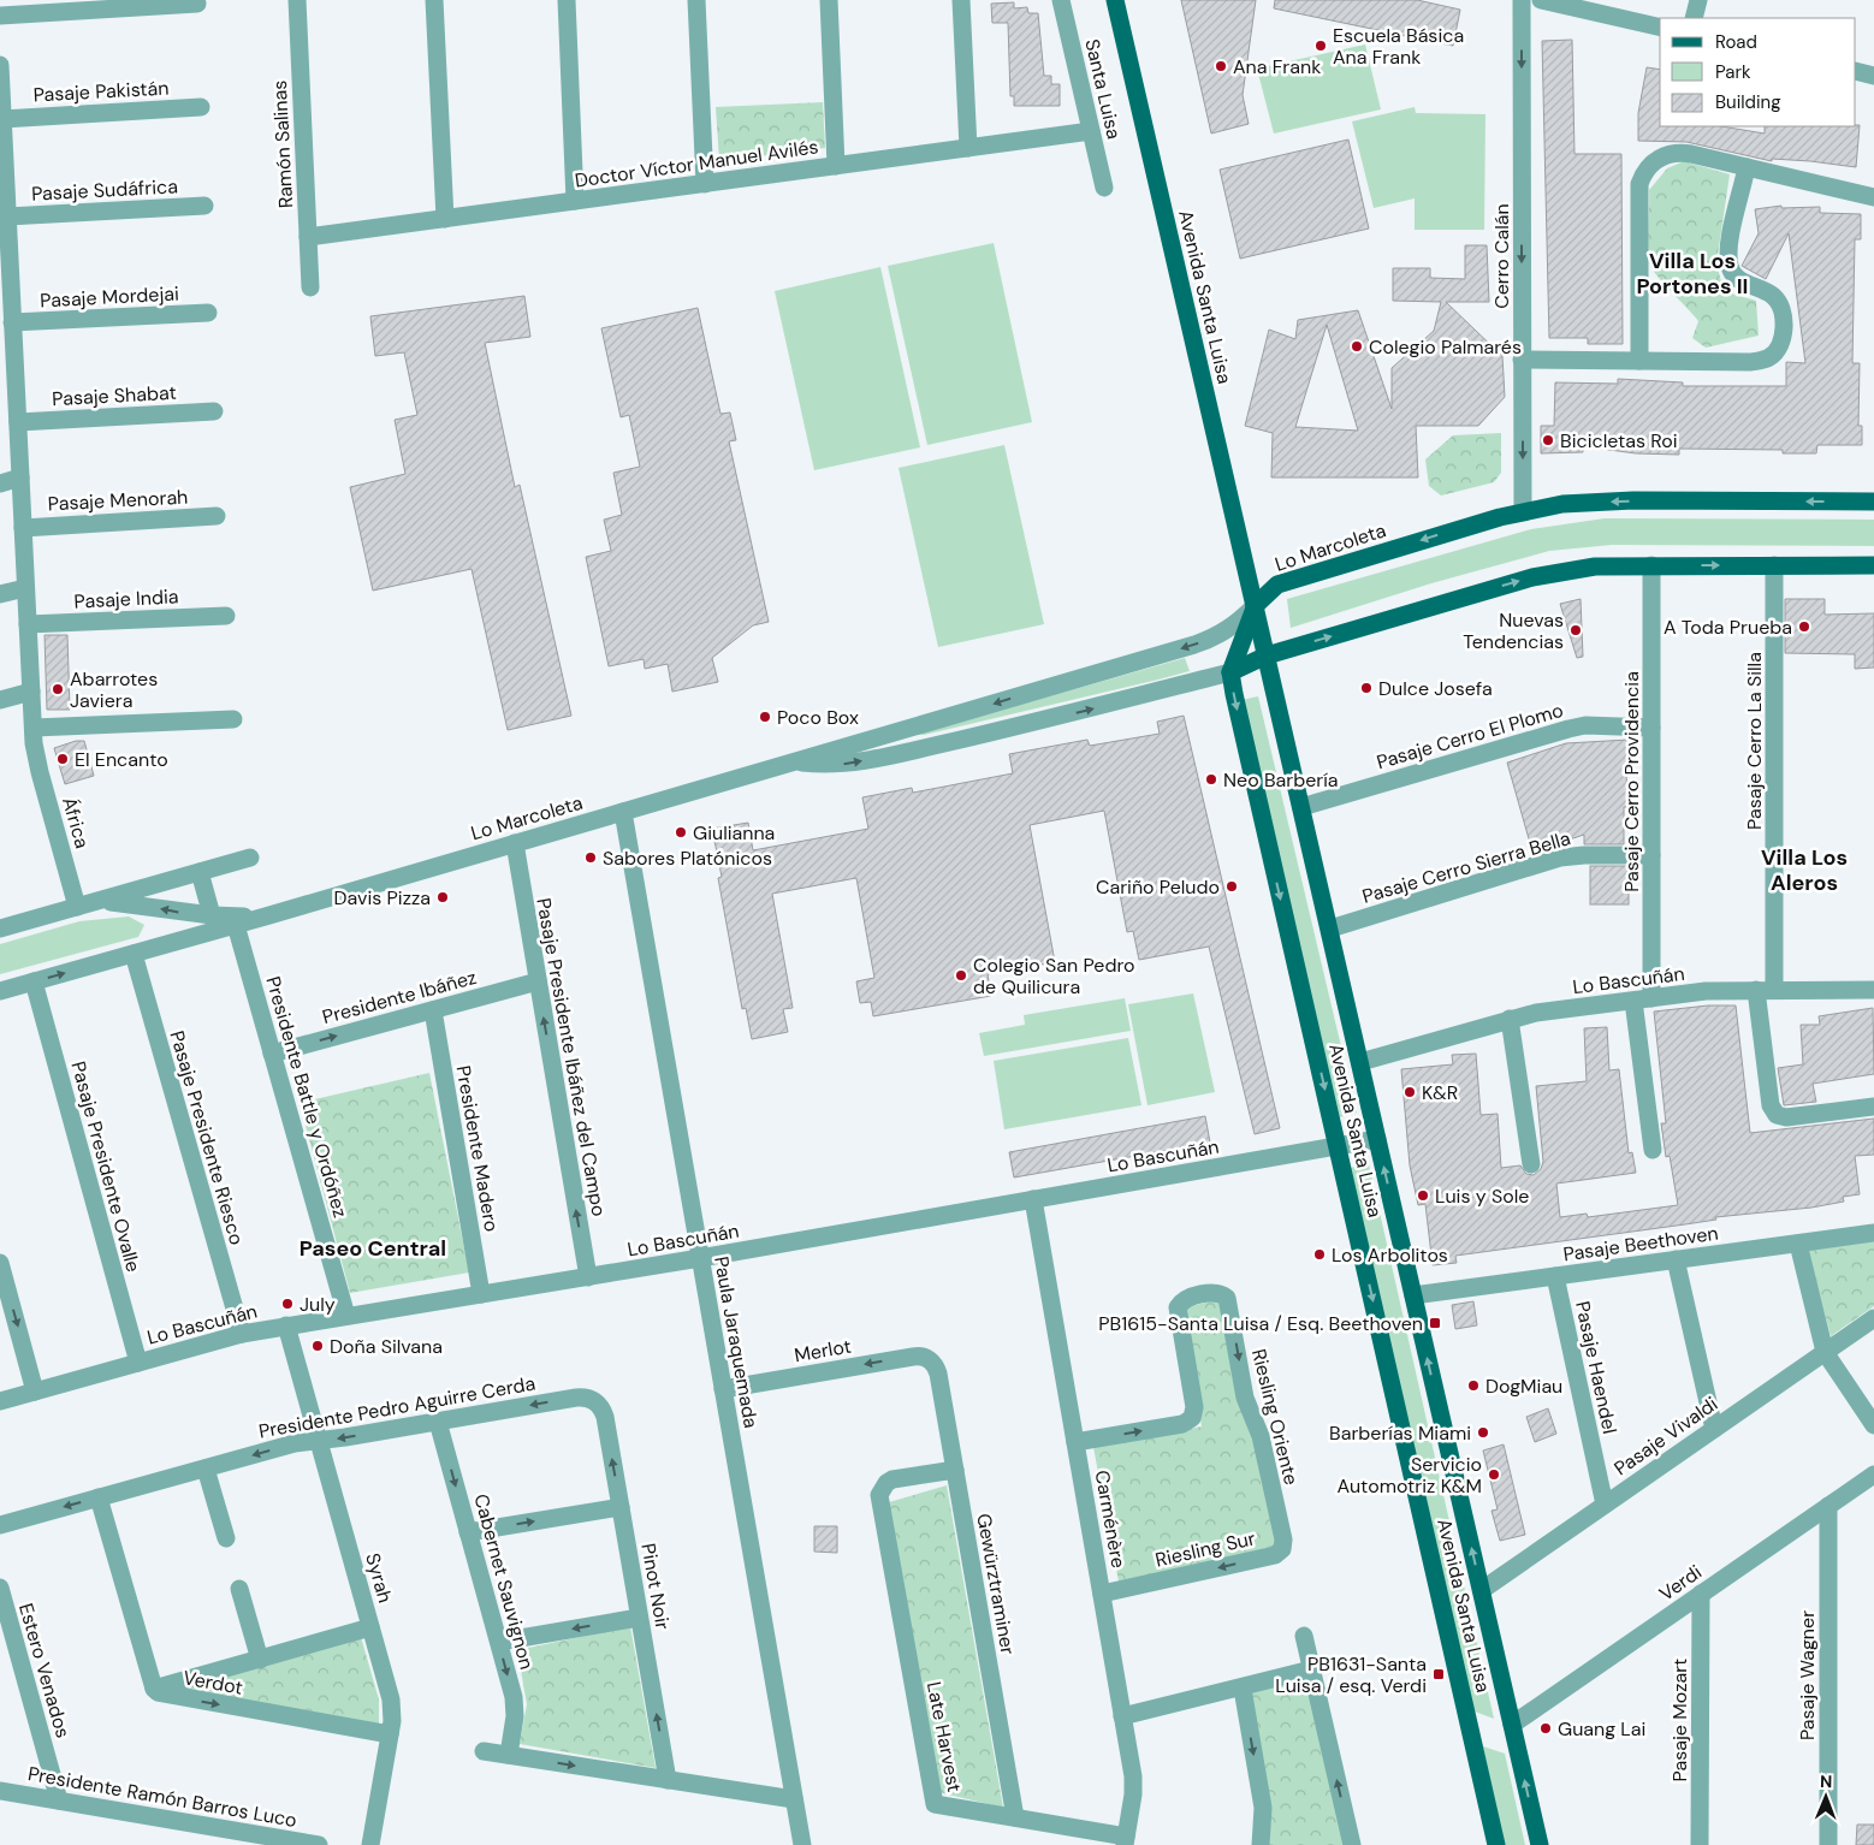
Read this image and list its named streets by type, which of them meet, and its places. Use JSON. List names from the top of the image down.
{
  "streets": {
    "main road": ["Avenida Santa Luisa", "Lo Marcoleta"],
    "street": [
      "Santa Luisa",
      "Pasaje Pakistán",
      "Ramón Salinas",
      "Doctor Víctor Manuel Avilés",
      "Pasaje Sudáfrica",
      "Cerro Calán",
      "Pasaje Mordejai",
      "Pasaje Shabat",
      "Pasaje Menorah",
      "Pasaje India",
      "Pasaje Cerro El Plomo",
      "Pasaje Cerro La Silla",
      "Pasaje Cerro Providencia",
      "África",
      "Pasaje Cerro Sierra Bella",
      "Lo Bascuñán",
      "Presidente Ibáñez",
      "Pasaje Presidente Ibáñez del Campo",
      "Presidente Battle y Ordóñez",
      "Pasaje Presidente Riesco",
      "Presidente Madero",
      "Pasaje Presidente Ovalle",
      "Pasaje Beethoven",
      "Paula Jaraquemada",
      "Merlot",
      "Pasaje Haendel",
      "Presidente Pedro Aguirre Cerda",
      "Riesling Oriente",
      "Pasaje Vivaldi",
      "Carménère",
      "Riesling Sur",
      "Syrah",
      "Cabernet Sauvignon",
      "Verdi",
      "Gewürztraminer",
      "Pinot Noir",
      "Estero Venados",
      "Pasaje Wagner",
      "Verdot",
      "Pasaje Mozart",
      "Late Harvest",
      "Presidente Ramón Barros Luco"
    ]
  },
  "crossings": [
    ["Santa Luisa", "Doctor Víctor Manuel Avilés"],
    ["Pasaje Pakistán", "África"],
    ["Ramón Salinas", "Doctor Víctor Manuel Avilés"],
    ["Pasaje Sudáfrica", "África"],
    ["Cerro Calán", "Lo Marcoleta"],
    ["Pasaje Mordejai", "África"],
    ["Avenida Santa Luisa", "Lo Marcoleta"],
    ["Avenida Santa Luisa", "Pasaje Cerro El Plomo"],
    ["Avenida Santa Luisa", "Pasaje Cerro Sierra Bella"],
    ["Avenida Santa Luisa", "Lo Bascuñán"],
    ["Avenida Santa Luisa", "Pasaje Beethoven"],
    ["Avenida Santa Luisa", "Pasaje Vivaldi"],
    ["Avenida Santa Luisa", "Verdi"],
    ["Pasaje Shabat", "África"],
    ["Pasaje Menorah", "África"],
    ["Lo Marcoleta", "Pasaje Cerro La Silla"],
    ["Lo Marcoleta", "Pasaje Cerro Providencia"],
    ["Lo Marcoleta", "África"],
    ["Lo Marcoleta", "Pasaje Presidente Ibáñez del Campo"],
    ["Lo Marcoleta", "Presidente Battle y Ordóñez"],
    ["Lo Marcoleta", "Pasaje Presidente Riesco"],
    ["Lo Marcoleta", "Pasaje Presidente Ovalle"],
    ["Lo Marcoleta", "Paula Jaraquemada"],
    ["Pasaje India", "África"],
    ["Pasaje Cerro El Plomo", "Pasaje Cerro Providencia"],
    ["Pasaje Cerro La Silla", "Lo Bascuñán"],
    ["Pasaje Cerro Providencia", "Pasaje Cerro Sierra Bella"],
    ["Pasaje Cerro Providencia", "Lo Bascuñán"],
    ["Lo Bascuñán", "Pasaje Presidente Ibáñez del Campo"],
    ["Lo Bascuñán", "Presidente Battle y Ordóñez"],
    ["Lo Bascuñán", "Pasaje Presidente Riesco"],
    ["Lo Bascuñán", "Presidente Madero"],
    ["Lo Bascuñán", "Pasaje Presidente Ovalle"],
    ["Lo Bascuñán", "Paula Jaraquemada"],
    ["Lo Bascuñán", "Carménère"],
    ["Lo Bascuñán", "Syrah"],
    ["Presidente Ibáñez", "Pasaje Presidente Ibáñez del Campo"],
    ["Presidente Ibáñez", "Presidente Battle y Ordóñez"],
    ["Presidente Ibáñez", "Presidente Madero"],
    ["Pasaje Beethoven", "Pasaje Haendel"],
    ["Paula Jaraquemada", "Merlot"],
    ["Merlot", "Gewürztraminer"],
    ["Pasaje Haendel", "Pasaje Vivaldi"],
    ["Presidente Pedro Aguirre Cerda", "Syrah"],
    ["Presidente Pedro Aguirre Cerda", "Cabernet Sauvignon"],
    ["Presidente Pedro Aguirre Cerda", "Pinot Noir"],
    ["Presidente Pedro Aguirre Cerda", "Verdot"],
    ["Riesling Oriente", "Carménère"],
    ["Riesling Oriente", "Riesling Sur"],
    ["Carménère", "Riesling Sur"],
    ["Carménère", "Late Harvest"],
    ["Syrah", "Verdot"],
    ["Verdi", "Pasaje Wagner"],
    ["Verdi", "Pasaje Mozart"],
    ["Gewürztraminer", "Late Harvest"],
    ["Estero Venados", "Presidente Ramón Barros Luco"]
  ],
  "one_way": [
    "Cerro Calán",
    "Presidente Ibáñez",
    "Pasaje Presidente Ibáñez del Campo",
    "Merlot",
    "Presidente Pedro Aguirre Cerda",
    "Cabernet Sauvignon",
    "Pinot Noir",
    "Verdot"
  ],
  "districts": ["Villa Los Portones II", "Villa Los Aleros", "Paseo Central"],
  "places": {
    "other": [
      "Escuela Básica Ana Frank",
      "Ana Frank",
      "Colegio Palmarés",
      "Bicicletas Roi",
      "A Toda Prueba",
      "Nuevas Tendencias",
      "Dulce Josefa",
      "Abarrotes Javiera",
      "Poco Box",
      "El Encanto",
      "Neo Barbería",
      "Giulianna",
      "Sabores Platónicos",
      "Cariño Peludo",
      "Davis Pizza",
      "Colegio San Pedro de Quilicura",
      "K&R",
      "Luis y Sole",
      "Los Arbolitos",
      "July",
      "Doña Silvana",
      "DogMiau",
      "Barberías Miami",
      "Servicio Automotriz K&M",
      "Guang Lai"
    ],
    "transit": ["PB1615-Santa Luisa / Esq. Beethoven", "PB1631-Santa Luisa / esq. Verdi"]
  },
  "legend": ["Road", "Park", "Building"],
  "north": "top"
}
